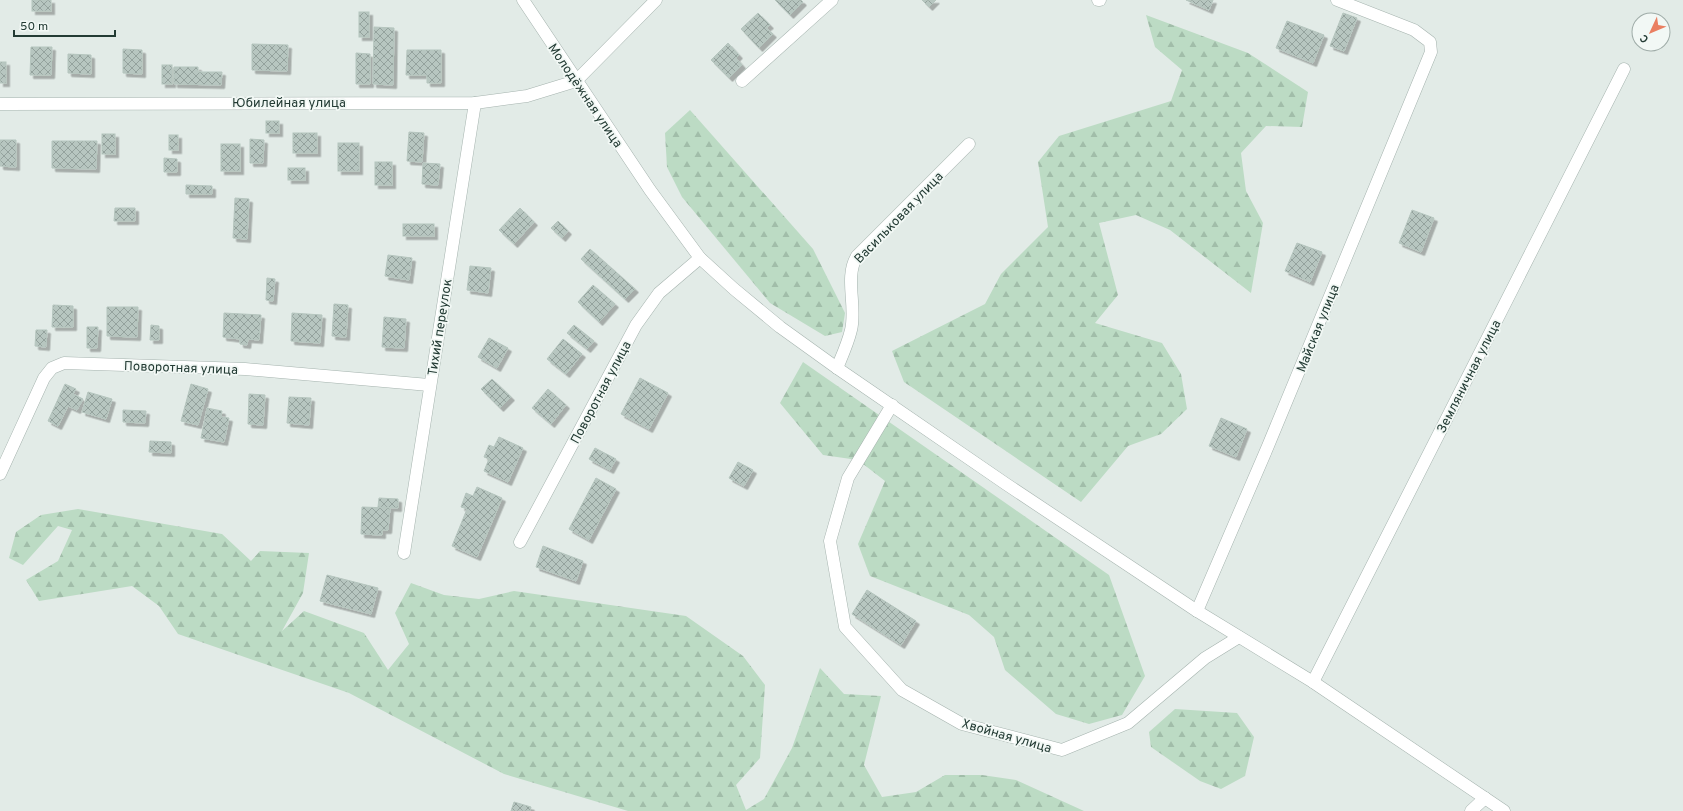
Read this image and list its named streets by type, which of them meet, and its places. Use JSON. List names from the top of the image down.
{
  "streets": {
    "street": [
      "Молодёжная улица",
      "Юбилейная улица",
      "Васильковая улица",
      "Тихий переулок",
      "Майская улица",
      "Поворотная улица",
      "Земляничная улица",
      "Хвойная улица"
    ]
  },
  "crossings": [
    ["Молодёжная улица", "Юбилейная улица"],
    ["Молодёжная улица", "Васильковая улица"],
    ["Молодёжная улица", "Майская улица"],
    ["Молодёжная улица", "Поворотная улица"],
    ["Молодёжная улица", "Земляничная улица"],
    ["Молодёжная улица", "Хвойная улица"],
    ["Юбилейная улица", "Тихий переулок"],
    ["Тихий переулок", "Поворотная улица"]
  ],
  "scale_bar": "50 m",
  "north": "bottom left"
}
